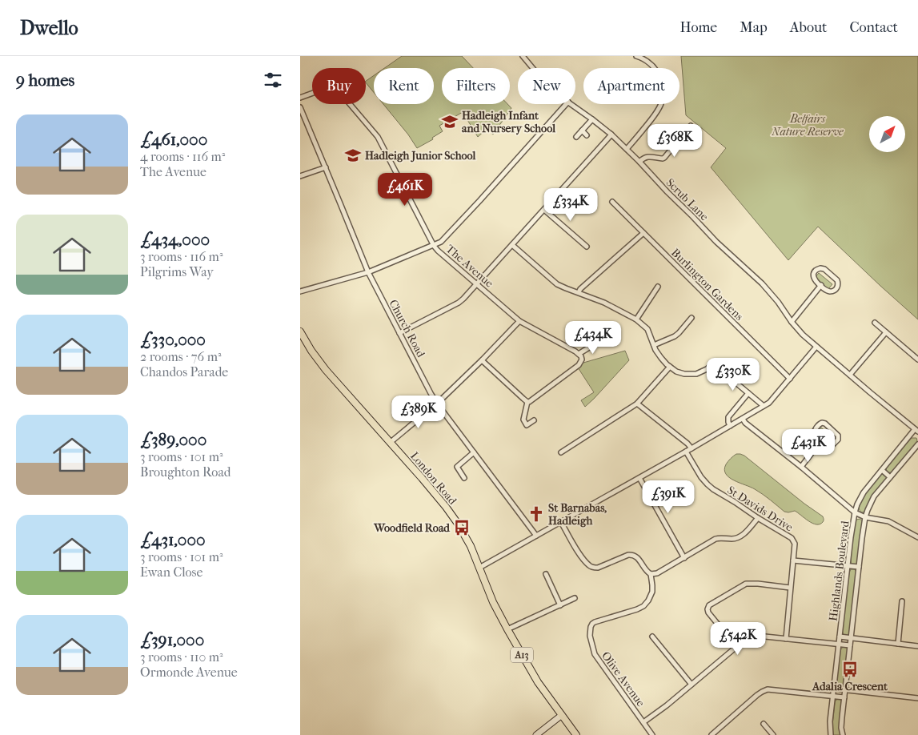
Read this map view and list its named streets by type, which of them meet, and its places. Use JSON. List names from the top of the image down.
{
  "streets": {
    "main road": ["London Road", "A13"],
    "street": [
      "Scrub Lane",
      "The Avenue",
      "Burlington Gardens",
      "Church Road",
      "St Davids Drive",
      "Highlands Boulevard",
      "Olive Avenue"
    ]
  },
  "crossings": [
    ["Scrub Lane", "Highlands Boulevard"]
  ],
  "parks": ["Belfairs Nature Reserve"],
  "places": {
    "school or university": ["Hadleigh Infant and Nursery School", "Hadleigh Junior School"],
    "church": ["St Barnabas, Hadleigh"],
    "bus stop": ["Woodfield Road", "Adalia Crescent"]
  },
  "north": "top right",
  "page": {
    "header": "Dwello",
    "nav": [
      "Home",
      "Map",
      "About",
      "Contact"
    ],
    "heading": "9 homes",
    "chip": [
      "Buy",
      "Rent",
      "Filters",
      "New",
      "Apartment"
    ],
    "list": [
      {
        "name": "£461,000",
        "note": "4 rooms · 116 m² · The Avenue"
      },
      {
        "name": "£434,000",
        "note": "3 rooms · 116 m² · Pilgrims Way"
      },
      {
        "name": "£330,000",
        "note": "2 rooms · 76 m² · Chandos Parade"
      },
      {
        "name": "£389,000",
        "note": "3 rooms · 101 m² · Broughton Road"
      },
      {
        "name": "£431,000",
        "note": "3 rooms · 101 m² · Ewan Close"
      },
      {
        "name": "£391,000",
        "note": "3 rooms · 110 m² · Ormonde Avenue"
      }
    ],
    "price": [
      "£368K",
      "£461K",
      "£334K",
      "£434K",
      "£330K",
      "£389K",
      "£431K",
      "£391K",
      "£542K"
    ]
  }
}
